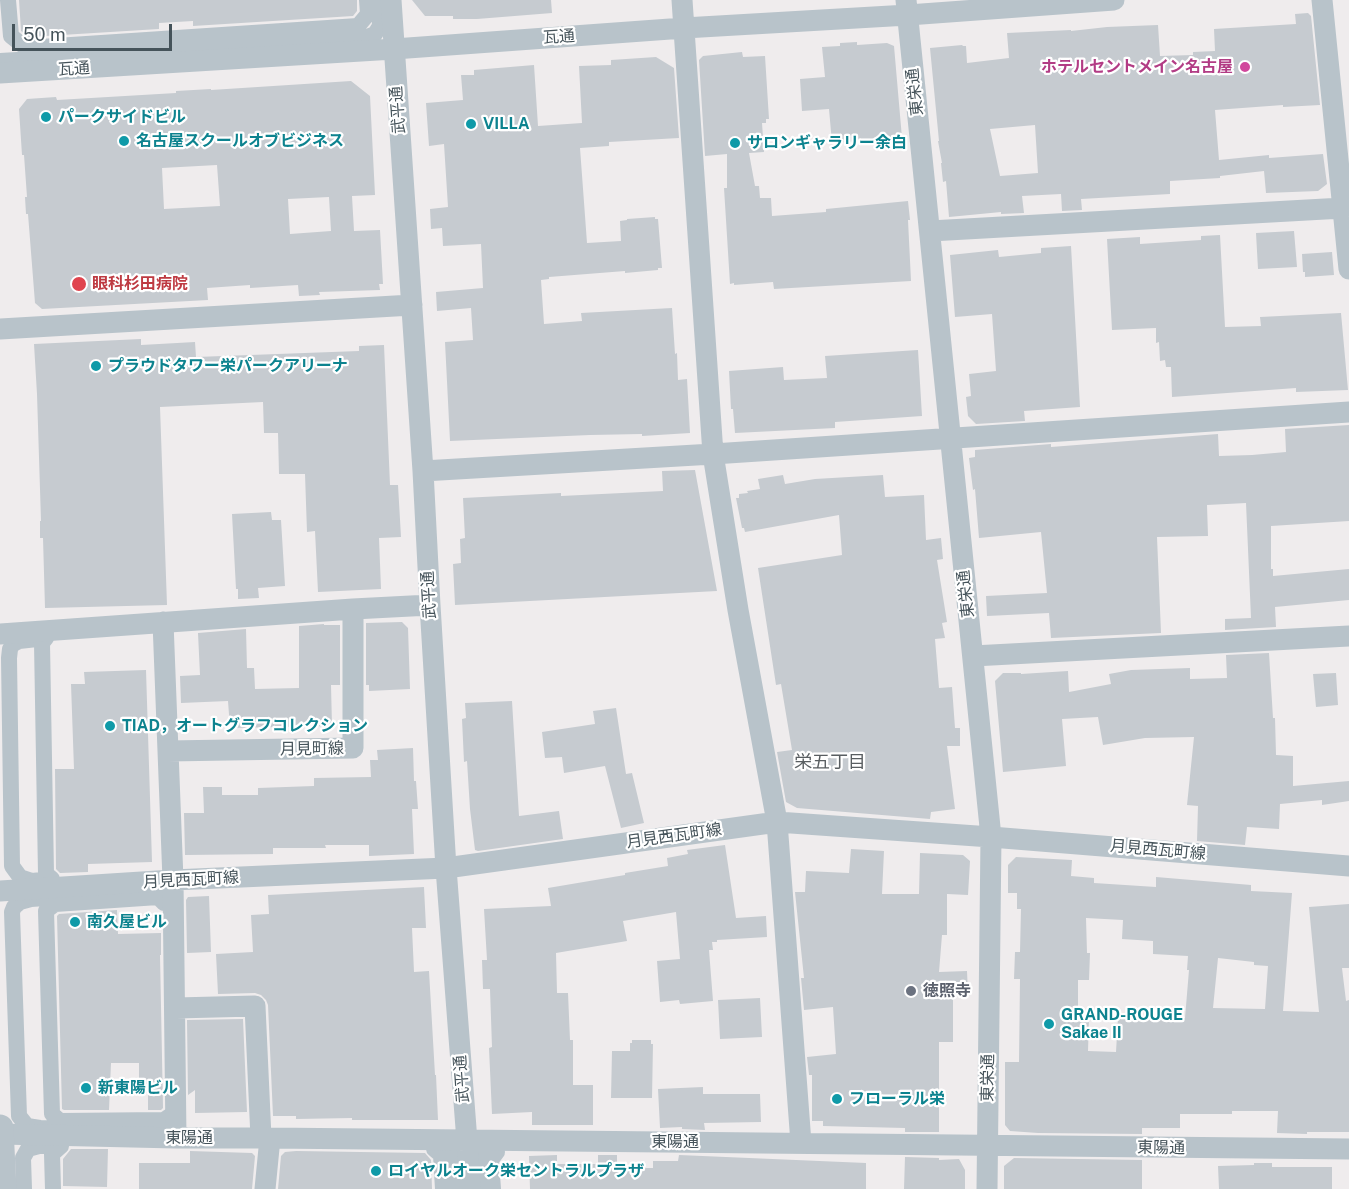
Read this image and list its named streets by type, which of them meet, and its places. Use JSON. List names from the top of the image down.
{
  "streets": {
    "street": [
      "瓦通",
      "東栄通",
      "武平通",
      "月見町線",
      "月見西瓦町線",
      "東陽通"
    ]
  },
  "crossings": [
    ["瓦通", "東栄通"],
    ["瓦通", "武平通"],
    ["東栄通", "月見西瓦町線"],
    ["東栄通", "東陽通"],
    ["武平通", "月見西瓦町線"],
    ["武平通", "東陽通"]
  ],
  "districts": ["栄五丁目"],
  "places": [
    "ホテルセントメイン名古屋",
    "パークサイドビル",
    "VILLA",
    "名古屋スクールオブビジネス",
    "サロンギャラリー余白",
    "眼科杉田病院",
    "プラウドタワー栄パークアリーナ",
    "TIAD，オートグラフコレクション",
    "南久屋ビル",
    "徳照寺",
    "GRAND-ROUGE Sakae II",
    "新東陽ビル",
    "フローラル栄",
    "ロイヤルオーク栄セントラルプラザ"
  ],
  "scale_bar": "50 m"
}
